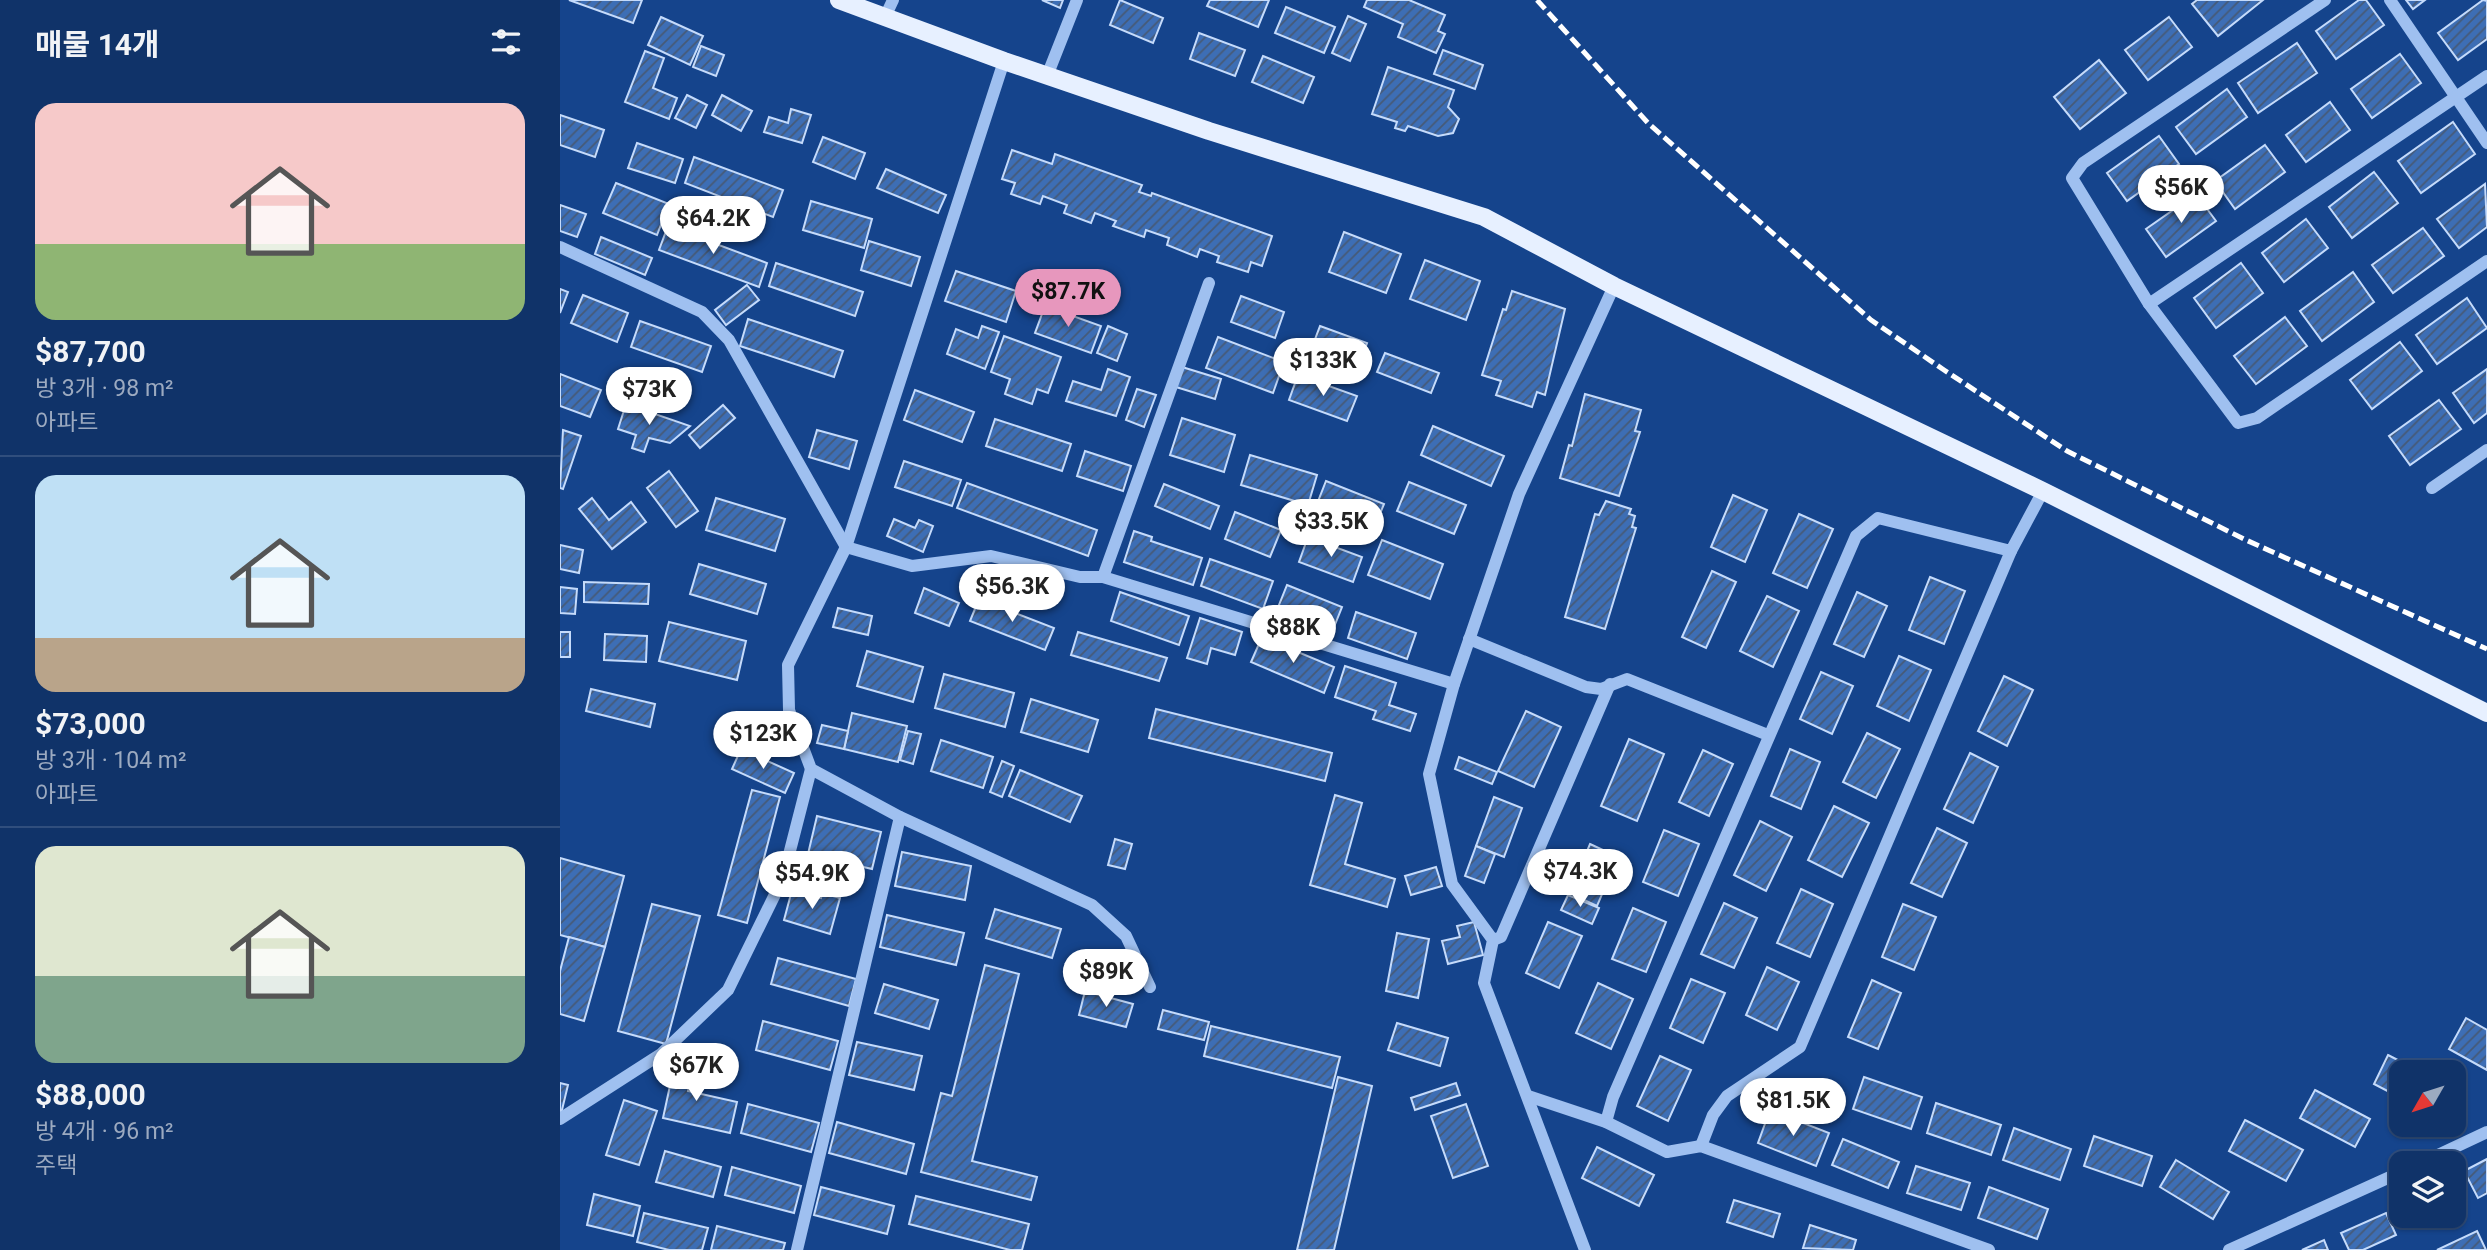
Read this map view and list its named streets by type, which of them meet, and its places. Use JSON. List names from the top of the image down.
{
  "north": "bottom left",
  "page": {
    "heading": "매물 14개",
    "list": [
      {
        "name": "$87,700",
        "note": "방 3개 · 98 m² · 아파트"
      },
      {
        "name": "$73,000",
        "note": "방 3개 · 104 m² · 아파트"
      },
      {
        "name": "$88,000",
        "note": "방 4개 · 96 m² · 주택"
      }
    ],
    "price": [
      "$56K",
      "$64.2K",
      "$87.7K",
      "$133K",
      "$73K",
      "$33.5K",
      "$56.3K",
      "$88K",
      "$123K",
      "$74.3K",
      "$54.9K",
      "$89K",
      "$67K",
      "$81.5K"
    ]
  }
}
